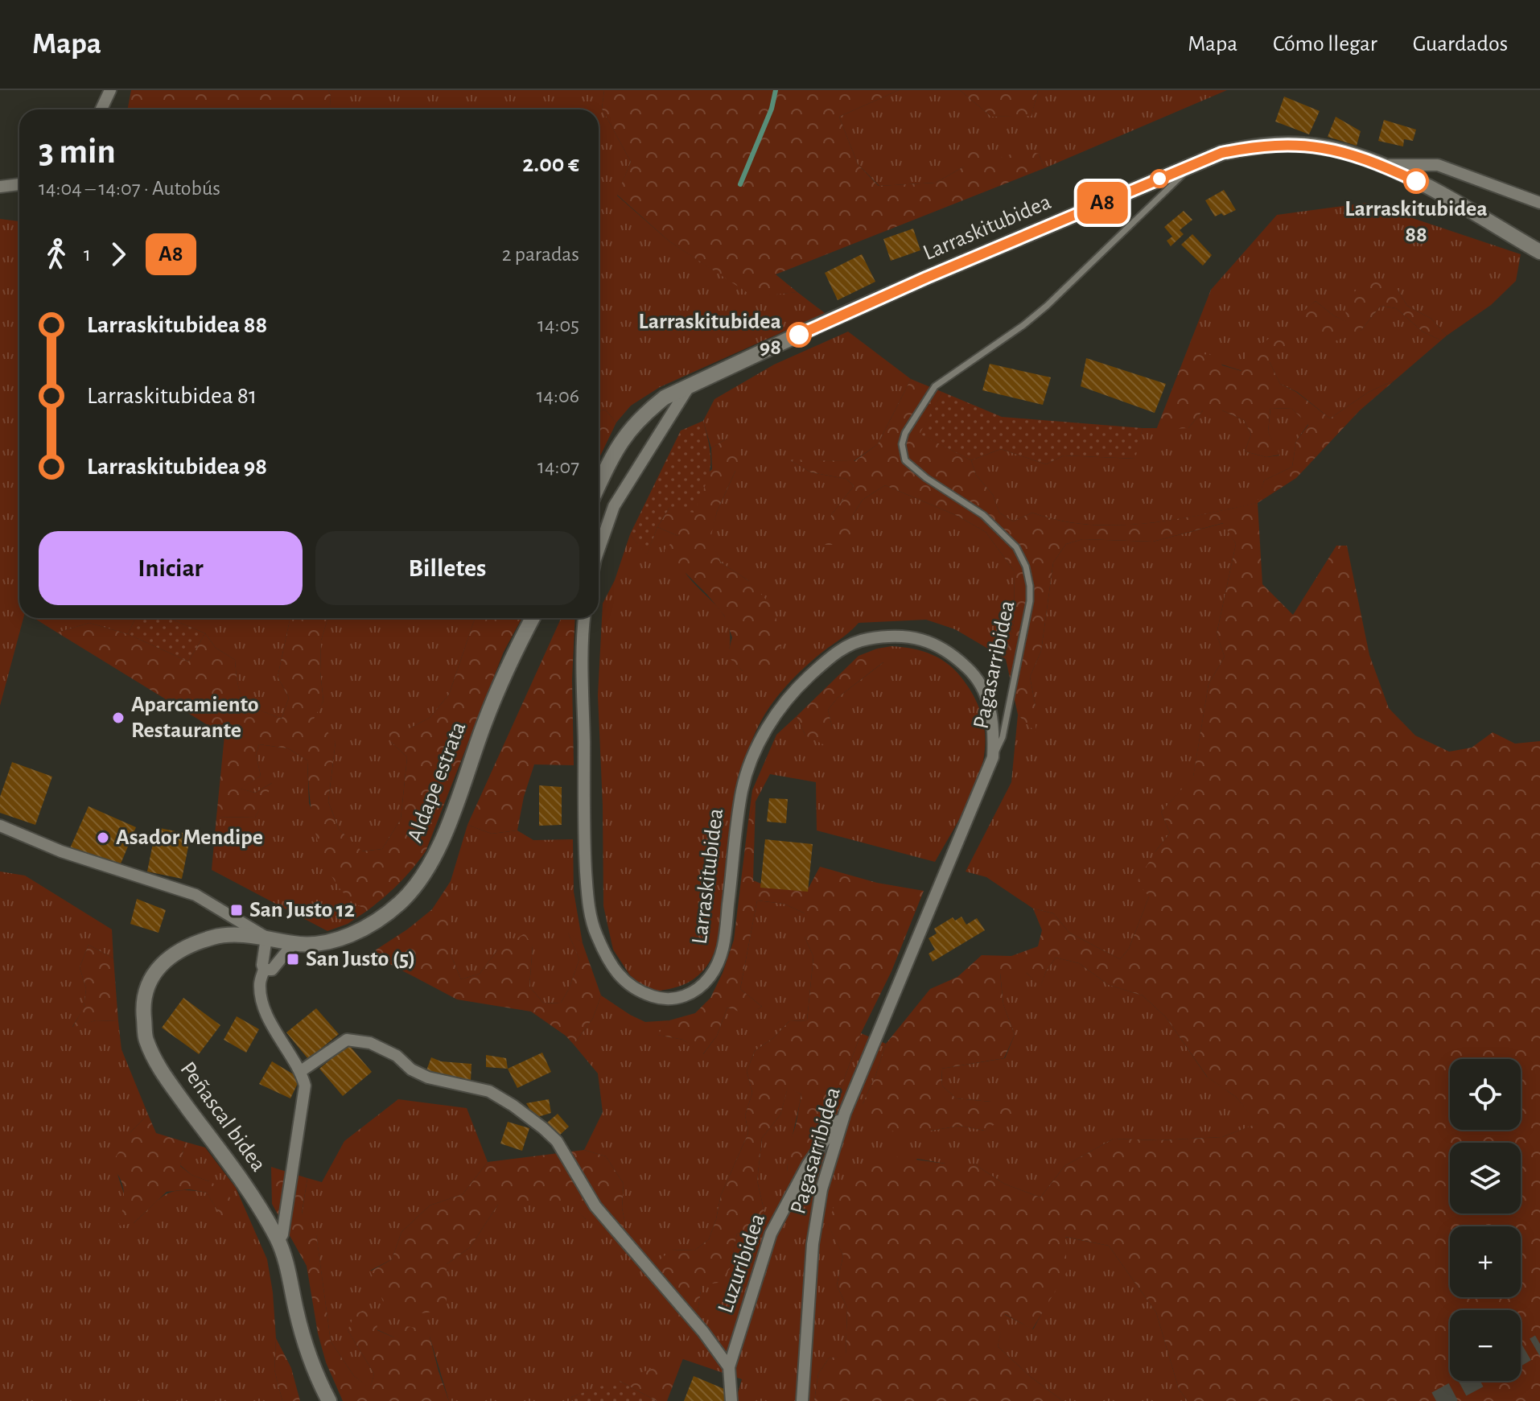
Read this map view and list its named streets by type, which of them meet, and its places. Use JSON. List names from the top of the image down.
{
  "streets": {
    "street": [
      "Larraskitubidea",
      "Pagasarribidea",
      "Aldape estrata",
      "Peñascal bidea",
      "Luzuribidea"
    ]
  },
  "crossings": [
    ["Larraskitubidea", "Pagasarribidea"],
    ["Pagasarribidea", "Luzuribidea"],
    ["Aldape estrata", "Peñascal bidea"]
  ],
  "places": {
    "other": [
      "Larraskitubidea 88",
      "Larraskitubidea 98",
      "Aparcamiento Restaurante",
      "Asador Mendipe"
    ],
    "transit": ["San Justo 12", "San Justo (5)"]
  },
  "lines": ["bus line A8"],
  "page": {
    "header": "Mapa",
    "nav": ["Mapa", "Cómo llegar", "Guardados"],
    "on_map": "A8",
    "heading": ["3 min", "14:04 – 14:07 · Autobús", "2.00 €"],
    "legs": ["1", "A8", "2 paradas"],
    "list": [
      {
        "name": "Larraskitubidea 88",
        "value": "14:05"
      },
      {
        "name": "Larraskitubidea 81",
        "value": "14:06"
      },
      {
        "name": "Larraskitubidea 98",
        "value": "14:07"
      }
    ],
    "buttons": ["Iniciar", "Billetes"],
    "map_buttons": ["+", "−"]
  }
}
